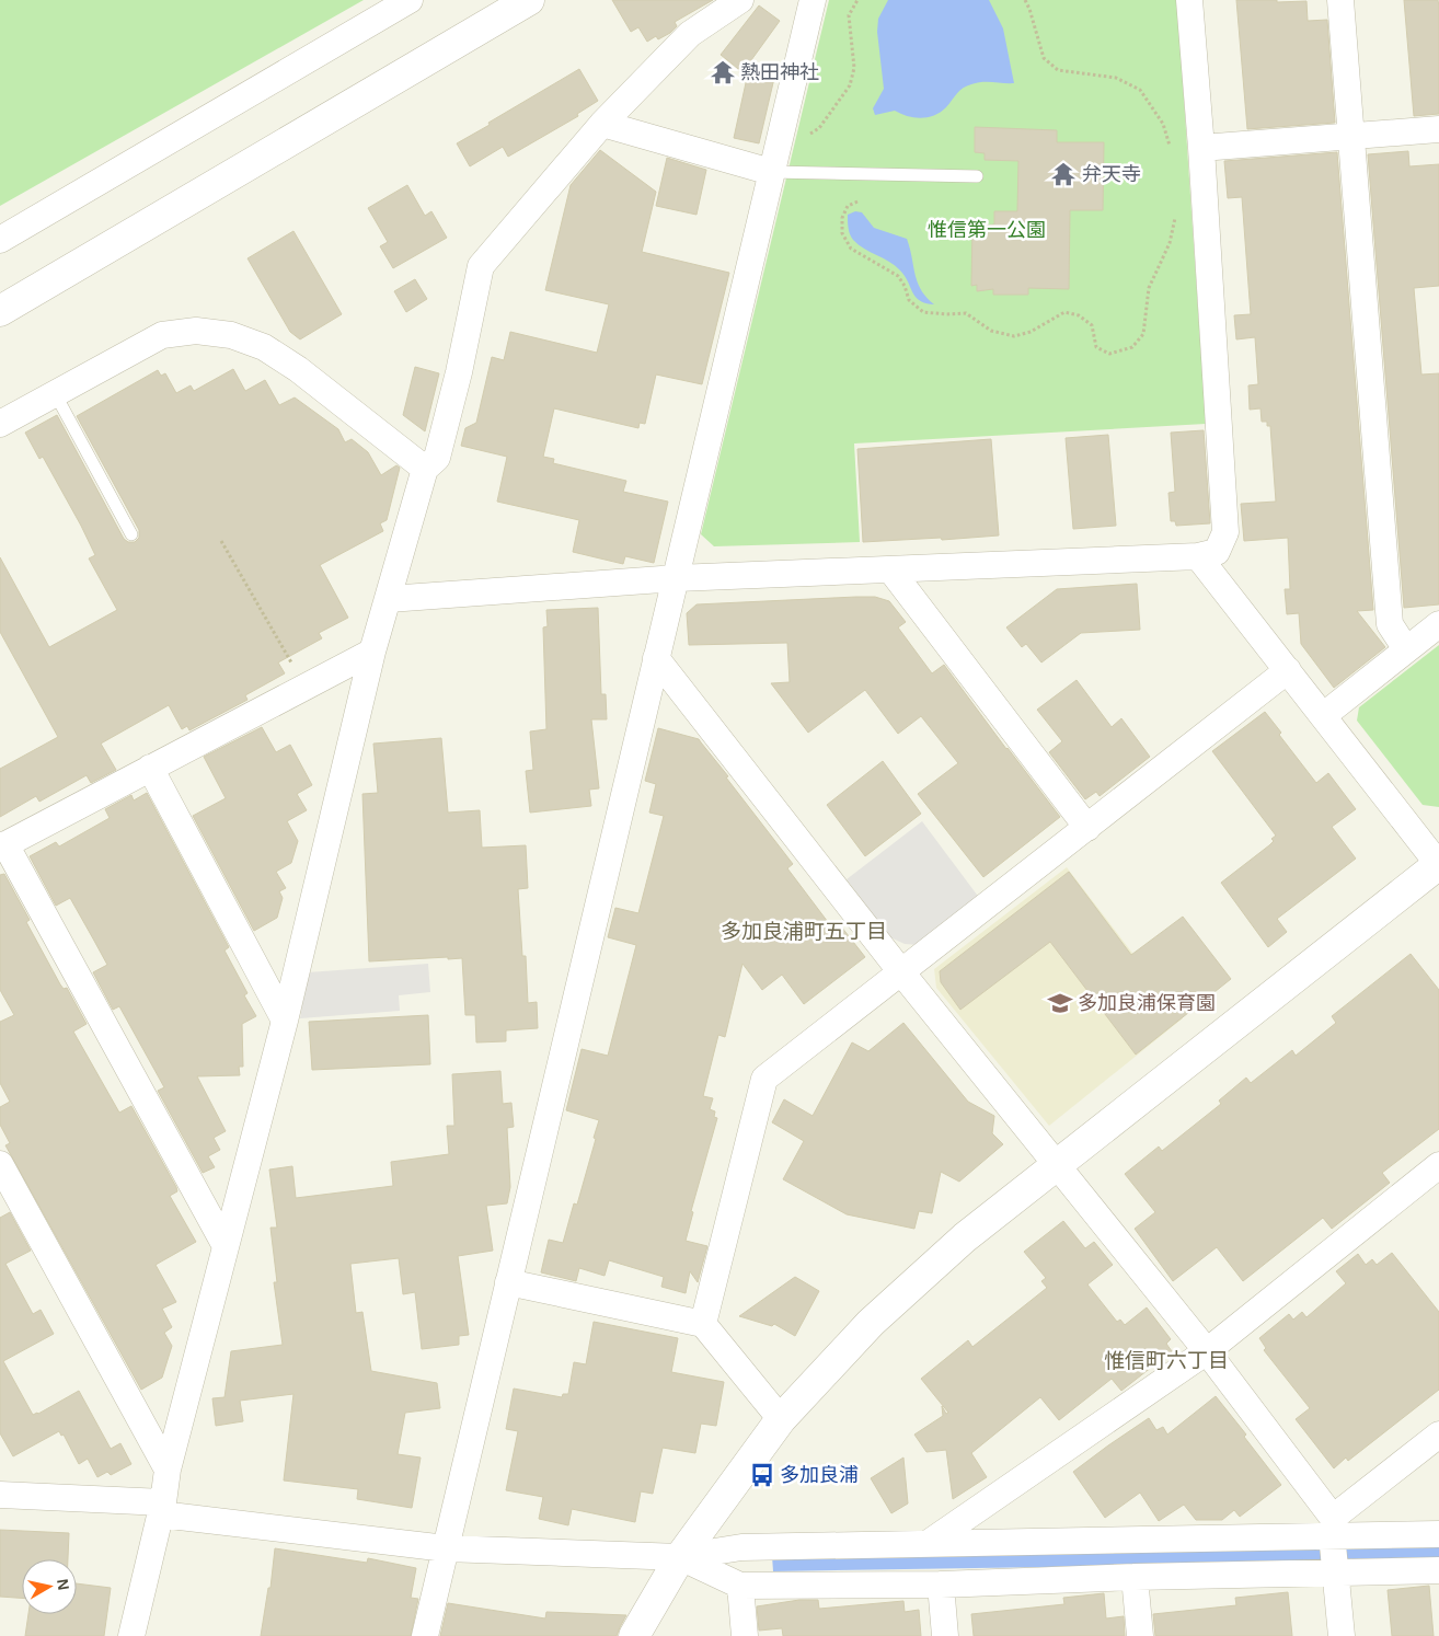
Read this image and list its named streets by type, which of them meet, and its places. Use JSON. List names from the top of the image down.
{
  "districts": ["多加良浦町五丁目", "惟信町六丁目"],
  "parks": ["惟信第一公園"],
  "places": {
    "temple": ["熱田神社", "弁天寺"],
    "school or university": ["多加良浦保育園"],
    "bus stop": ["多加良浦"]
  },
  "north": "right"
}
